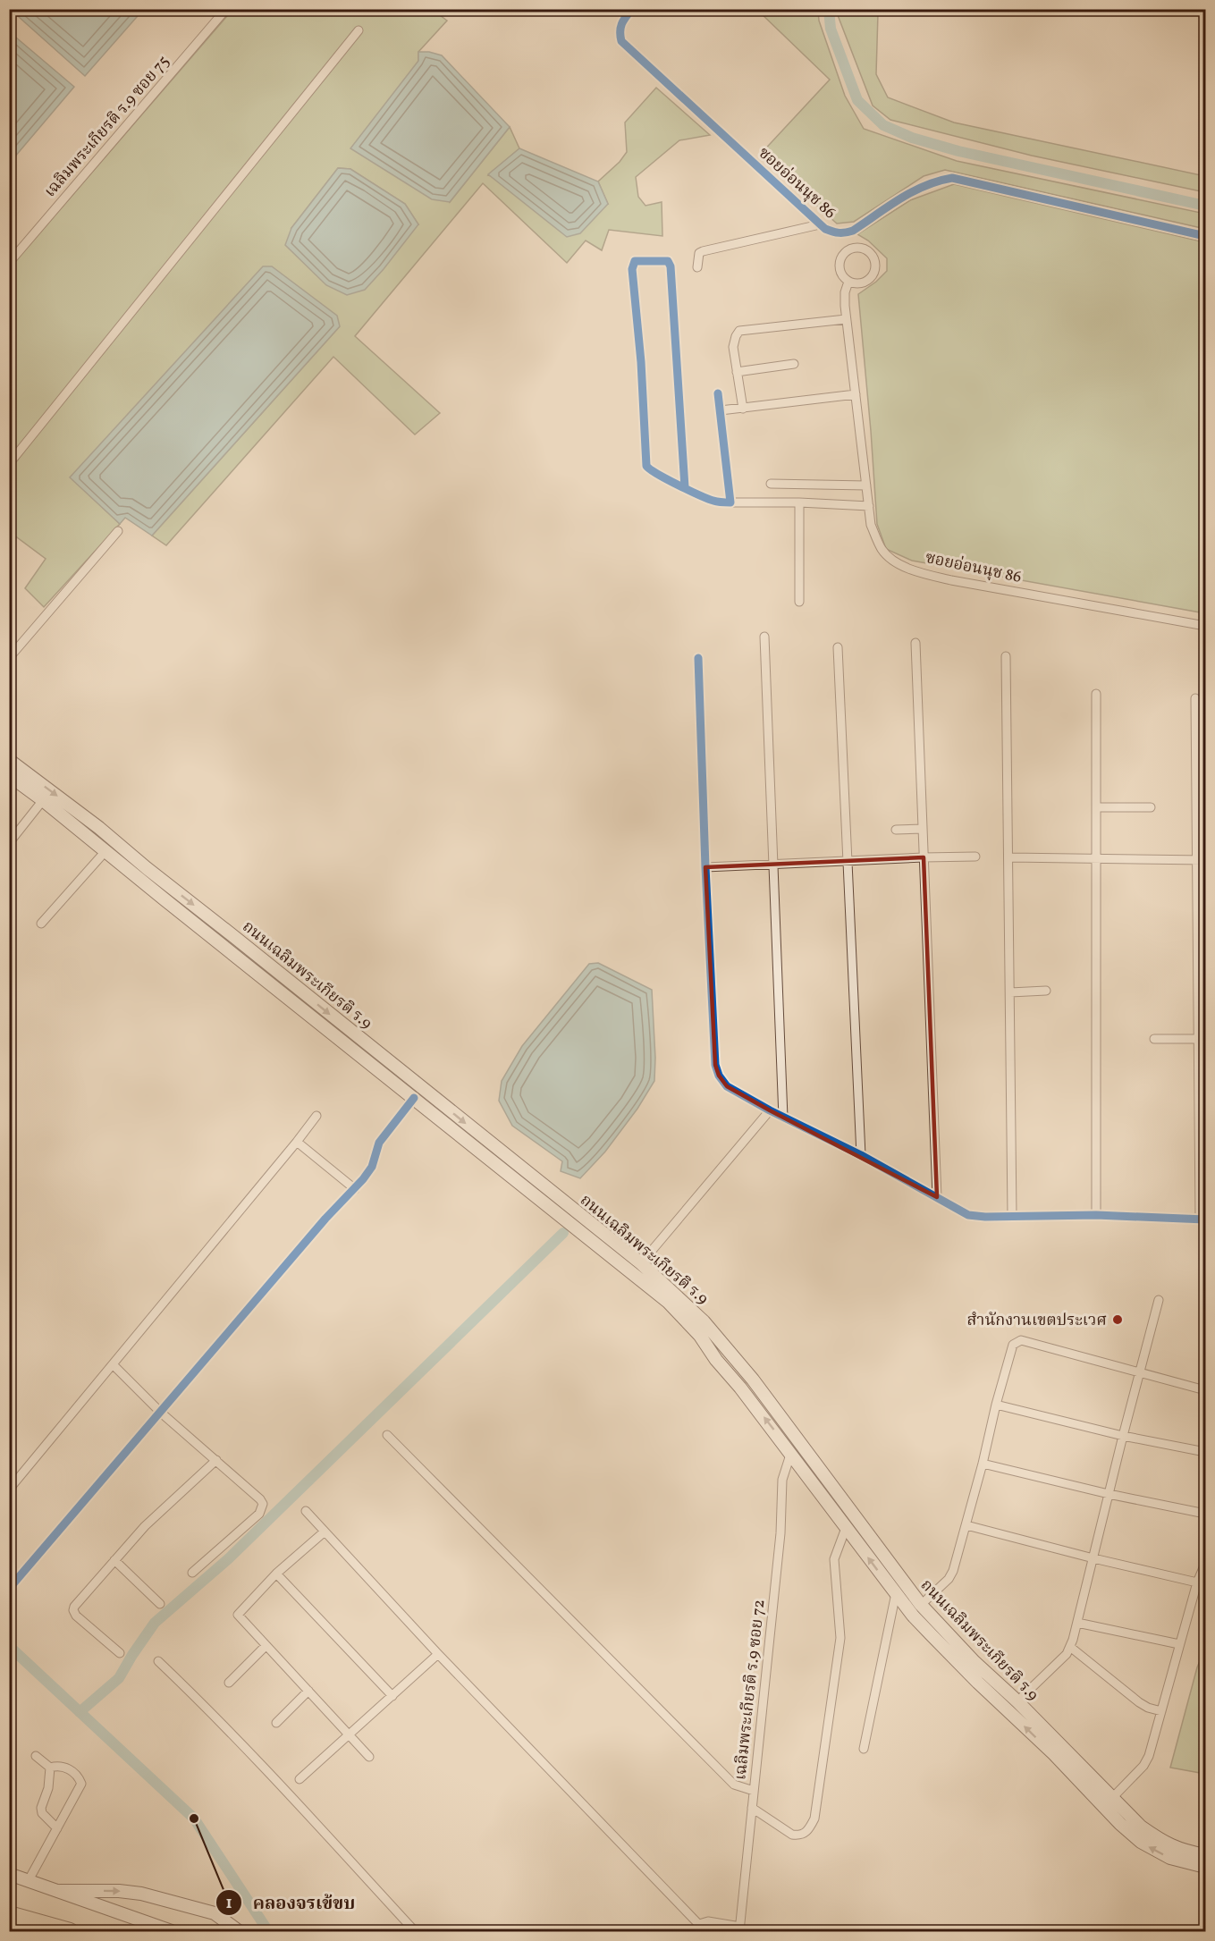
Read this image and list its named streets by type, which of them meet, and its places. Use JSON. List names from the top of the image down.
{
  "streets": {
    "main road": ["ถนนเฉลิมพระเกียรติ ร.9"],
    "street": ["เฉลิมพระเกียรติ ร.9 ซอย 75", "ซอยอ่อนนุช 86", "เฉลิมพระเกียรติ ร.9 ซอย 72"]
  },
  "crossings": [
    ["ถนนเฉลิมพระเกียรติ ร.9", "เฉลิมพระเกียรติ ร.9 ซอย 72"]
  ],
  "places": ["สำนักงานเขตประเวศ", "คลองจรเข้ขบ"]
}
